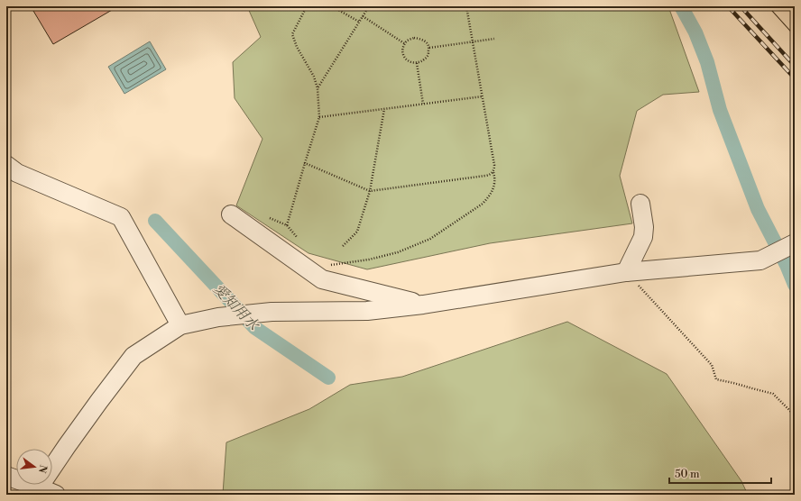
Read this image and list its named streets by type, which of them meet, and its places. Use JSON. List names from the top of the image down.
{
  "water": ["愛知用水"],
  "scale_bar": "50 m",
  "north": "right"
}
